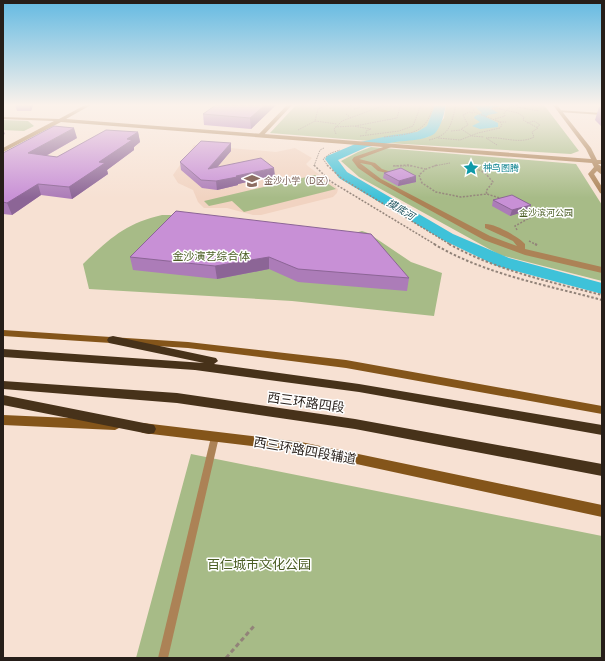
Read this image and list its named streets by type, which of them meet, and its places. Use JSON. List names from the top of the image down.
{
  "streets": {
    "highway": ["西三环路四段"],
    "main road": ["西三环路四段辅道"]
  },
  "water": ["摸底河"],
  "parks": ["金沙滨河公园", "金沙演艺综合体", "百仁城市文化公园"],
  "places": {
    "place": ["神鸟图腾"],
    "school or university": ["金沙小学（D区）"]
  }
}
